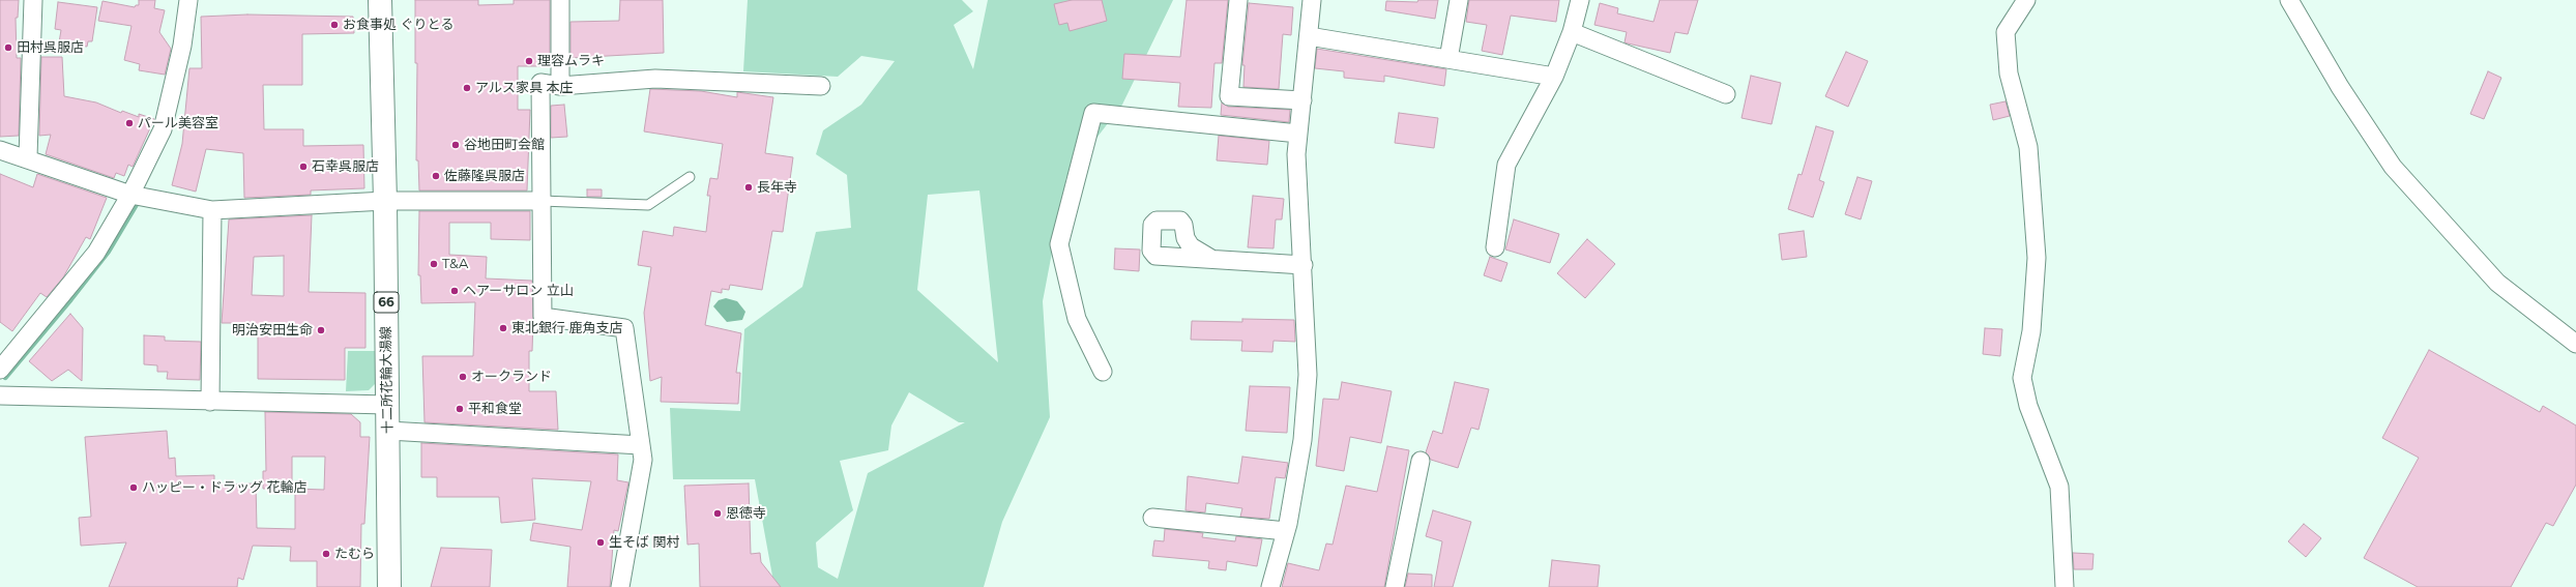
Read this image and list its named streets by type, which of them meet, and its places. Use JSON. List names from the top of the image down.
{
  "streets": {
    "main road": ["66", "十二所花輪大湯線"]
  },
  "places": [
    "お食事処 ぐりとる",
    "田村呉服店",
    "理容ムラキ",
    "アルス家具 本庄",
    "パール美容室",
    "谷地田町会館",
    "石幸呉服店",
    "佐藤隆呉服店",
    "長年寺",
    "T&A",
    "ヘアーサロン 立山",
    "東北銀行 鹿角支店",
    "明治安田生命",
    "オークランド",
    "平和食堂",
    "ハッピー・ドラッグ 花輪店",
    "恩徳寺",
    "生そば 関村",
    "たむら"
  ]
}
